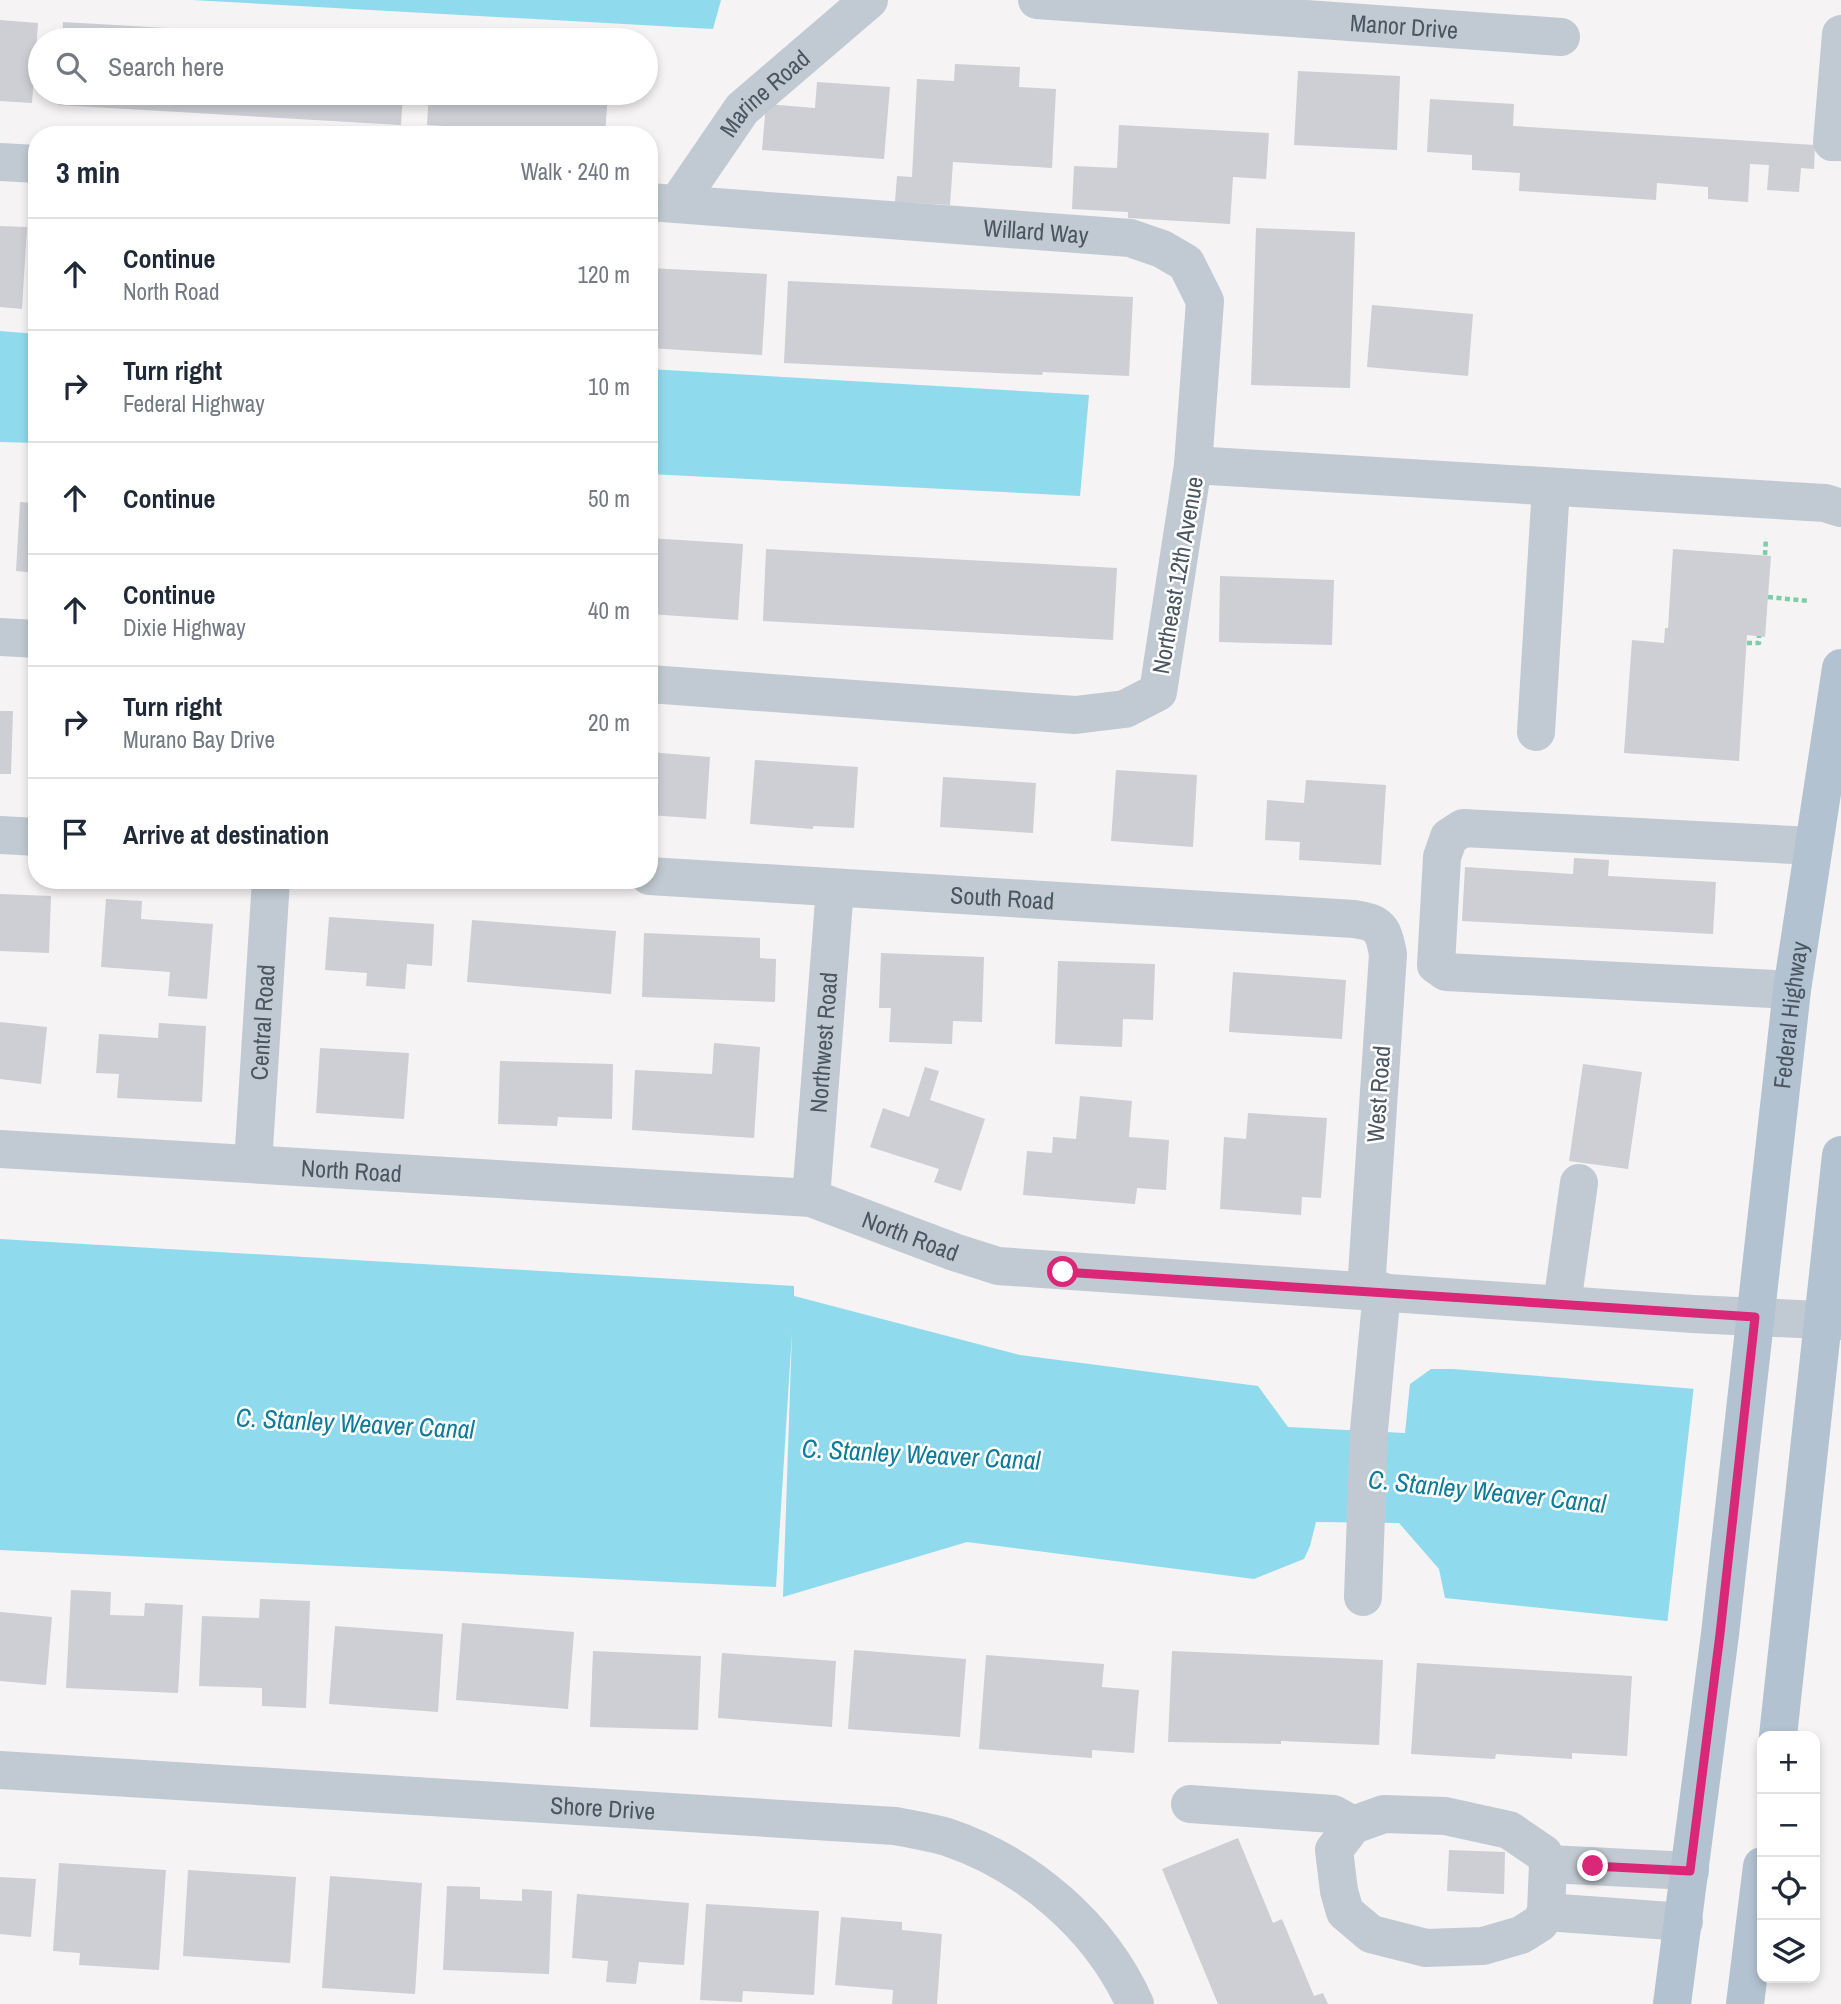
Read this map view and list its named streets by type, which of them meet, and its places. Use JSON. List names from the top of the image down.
{
  "streets": {
    "main road": ["Federal Highway"],
    "street": [
      "Manor Drive",
      "Marine Road",
      "Willard Way",
      "Northeast 12th Avenue",
      "South Road",
      "Central Road",
      "Northwest Road",
      "West Road",
      "North Road",
      "Shore Drive"
    ]
  },
  "crossings": [
    ["Marine Road", "Willard Way"],
    ["Willard Way", "Northeast 12th Avenue"],
    ["South Road", "Northwest Road"],
    ["South Road", "West Road"],
    ["Federal Highway", "North Road"],
    ["Central Road", "North Road"],
    ["Northwest Road", "North Road"],
    ["West Road", "North Road"]
  ],
  "water": ["C. Stanley Weaver Canal"],
  "page": {
    "search": "Search here",
    "heading": ["3 min", "Walk · 240 m"],
    "list": [
      ["Continue", "North Road", "120 m"],
      ["Turn right", "Federal Highway", "10 m"],
      ["Continue", "50 m"],
      ["Continue", "Dixie Highway", "40 m"],
      ["Turn right", "Murano Bay Drive", "20 m"],
      "Arrive at destination"
    ],
    "map_buttons": ["+", "−"]
  }
}
